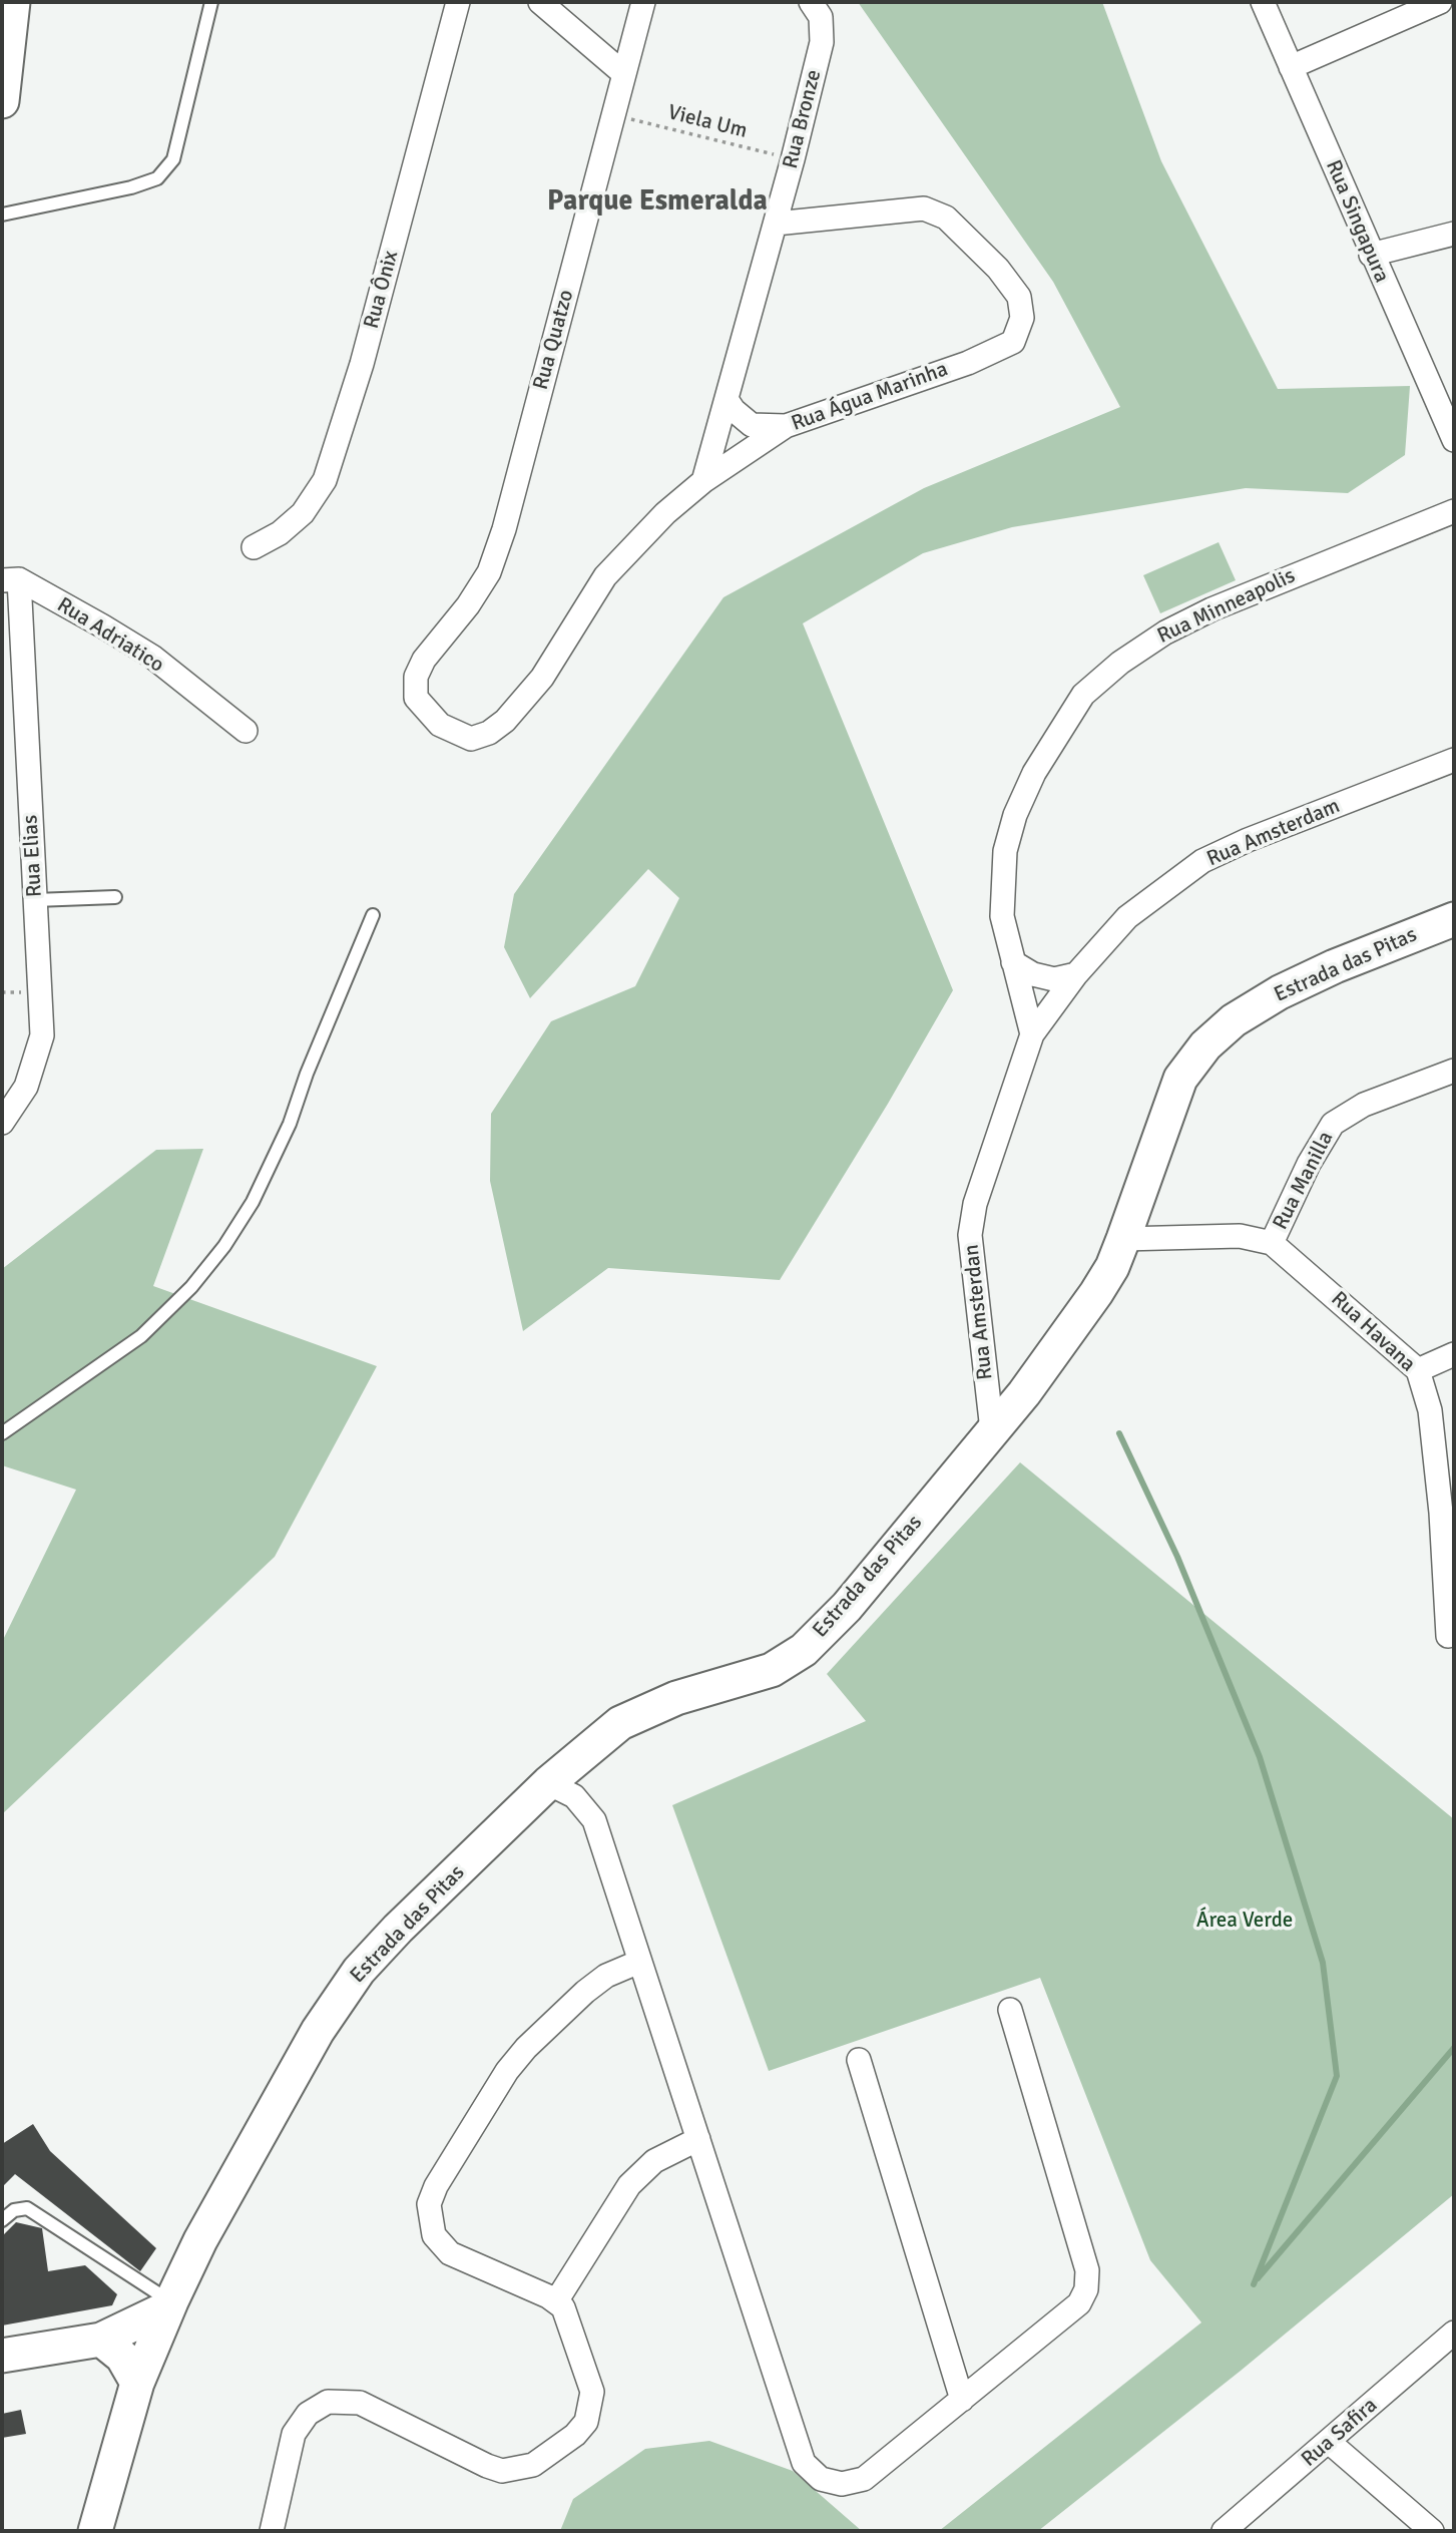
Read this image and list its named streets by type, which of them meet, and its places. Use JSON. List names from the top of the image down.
{
  "streets": {
    "main road": ["Estrada das Pitas"],
    "street": [
      "Rua Bronze",
      "Rua Singapura",
      "Rua Ônix",
      "Rua Quatzo",
      "Rua Água Marinha",
      "Rua Minneapolis",
      "Rua Adriatico",
      "Rua Amsterdam",
      "Rua Elias",
      "Rua Manilla",
      "Rua Amsterdan",
      "Rua Havana",
      "Rua Safira"
    ],
    "path": ["Viela Um"]
  },
  "crossings": [
    ["Rua Bronze", "Viela Um"],
    ["Rua Bronze", "Rua Água Marinha"],
    ["Viela Um", "Rua Quatzo"],
    ["Rua Quatzo", "Rua Água Marinha"],
    ["Rua Minneapolis", "Rua Amsterdam"],
    ["Rua Minneapolis", "Rua Amsterdan"],
    ["Rua Adriatico", "Rua Elias"],
    ["Rua Amsterdam", "Rua Amsterdan"],
    ["Estrada das Pitas", "Rua Amsterdan"],
    ["Estrada das Pitas", "Rua Havana"],
    ["Rua Manilla", "Rua Havana"]
  ],
  "districts": ["Parque Esmeralda"],
  "parks": ["Área Verde"]
}
